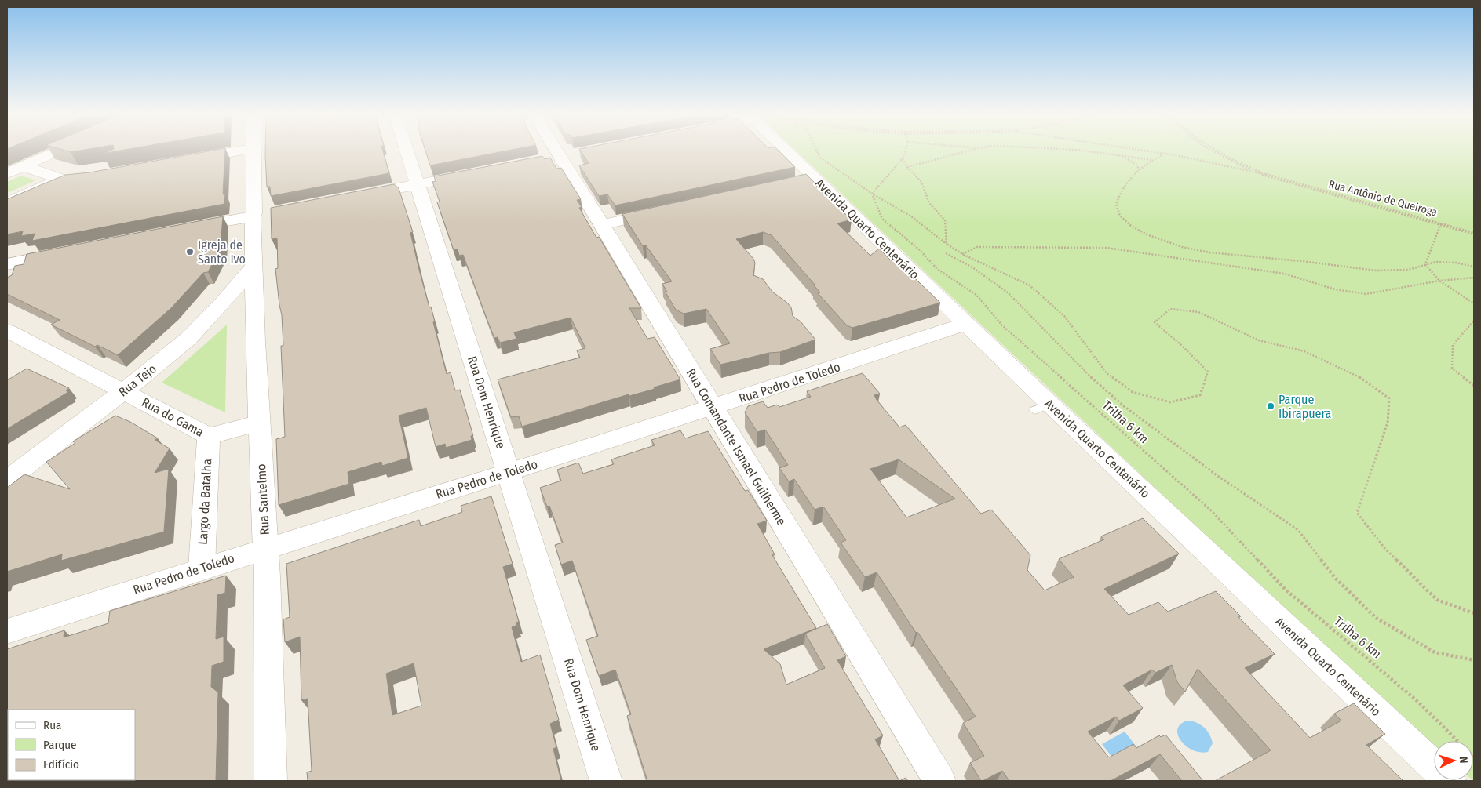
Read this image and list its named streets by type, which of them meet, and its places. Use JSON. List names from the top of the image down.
{
  "streets": {
    "street": [
      "Avenida Quarto Centenário",
      "Rua Tejo",
      "Rua Pedro de Toledo",
      "Rua Dom Henrique",
      "Rua do Gama",
      "Rua Comandante Ismael Guilherme",
      "Rua Santelmo",
      "Largo da Batalha"
    ],
    "path": ["Rua Antônio de Queiroga", "Trilha 6 km"]
  },
  "crossings": [
    ["Avenida Quarto Centenário", "Rua Pedro de Toledo"],
    ["Rua Tejo", "Rua do Gama"],
    ["Rua Tejo", "Rua Santelmo"],
    ["Rua Pedro de Toledo", "Rua Dom Henrique"],
    ["Rua Pedro de Toledo", "Rua Comandante Ismael Guilherme"],
    ["Rua Pedro de Toledo", "Rua Santelmo"],
    ["Rua Pedro de Toledo", "Largo da Batalha"],
    ["Rua do Gama", "Rua Santelmo"],
    ["Rua do Gama", "Largo da Batalha"]
  ],
  "places": ["Igreja de Santo Ivo", "Parque Ibirapuera"],
  "legend": ["Rua", "Parque", "Edifício"],
  "north": "right"
}
